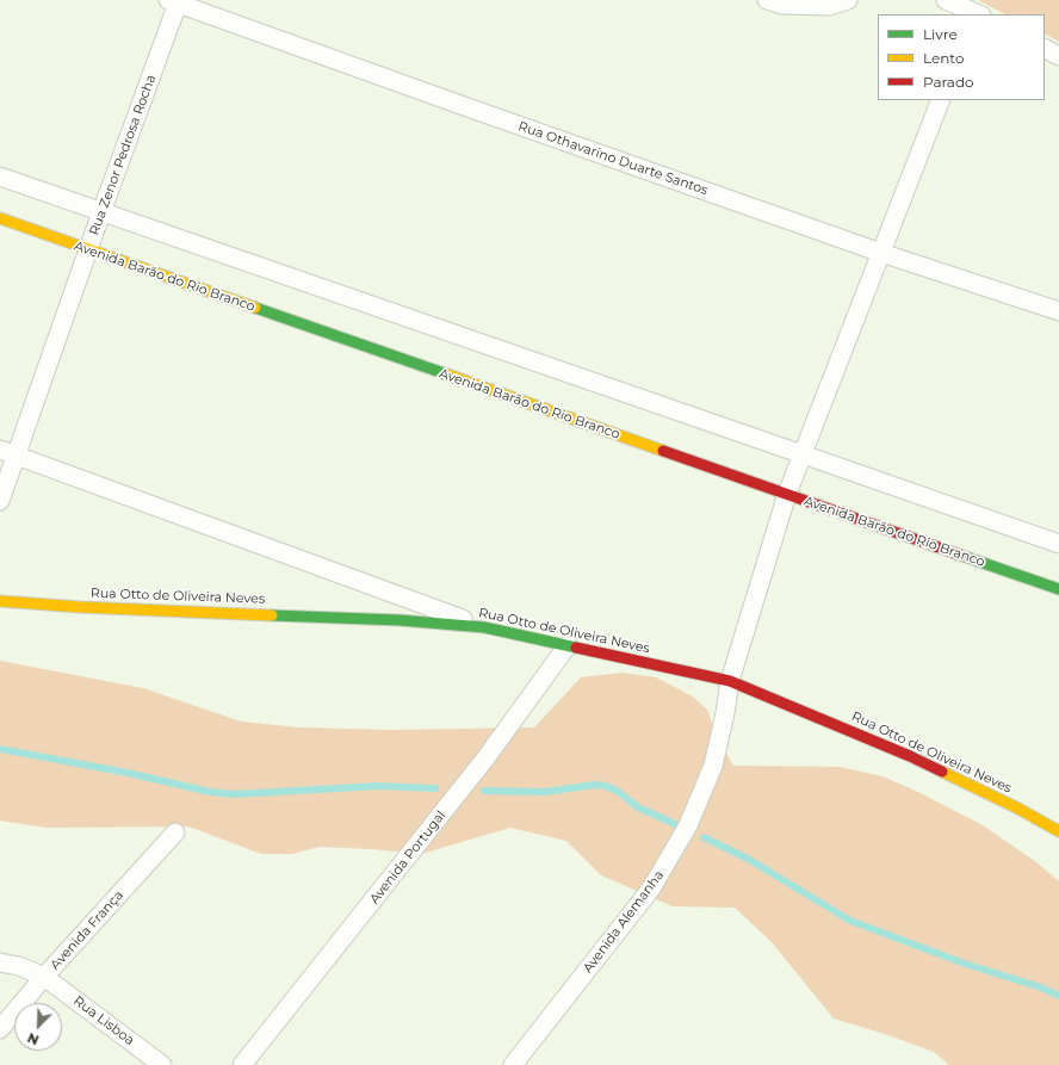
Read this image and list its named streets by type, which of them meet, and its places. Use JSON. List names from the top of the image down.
{
  "streets": {
    "street": [
      "Rua Zenor Pedrosa Rocha",
      "Rua Othavarino Duarte Santos",
      "Avenida Barão do Rio Branco",
      "Rua Otto de Oliveira Neves",
      "Avenida Portugal",
      "Avenida Alemanha",
      "Avenida França",
      "Rua Lisboa"
    ]
  },
  "crossings": [
    ["Rua Zenor Pedrosa Rocha", "Rua Othavarino Duarte Santos"],
    ["Rua Zenor Pedrosa Rocha", "Avenida Barão do Rio Branco"],
    ["Rua Othavarino Duarte Santos", "Avenida Alemanha"],
    ["Avenida Barão do Rio Branco", "Avenida Alemanha"],
    ["Rua Otto de Oliveira Neves", "Avenida Portugal"],
    ["Rua Otto de Oliveira Neves", "Avenida Alemanha"],
    ["Avenida França", "Rua Lisboa"]
  ],
  "legend": ["Livre", "Lento", "Parado"],
  "north": "bottom left"
}
